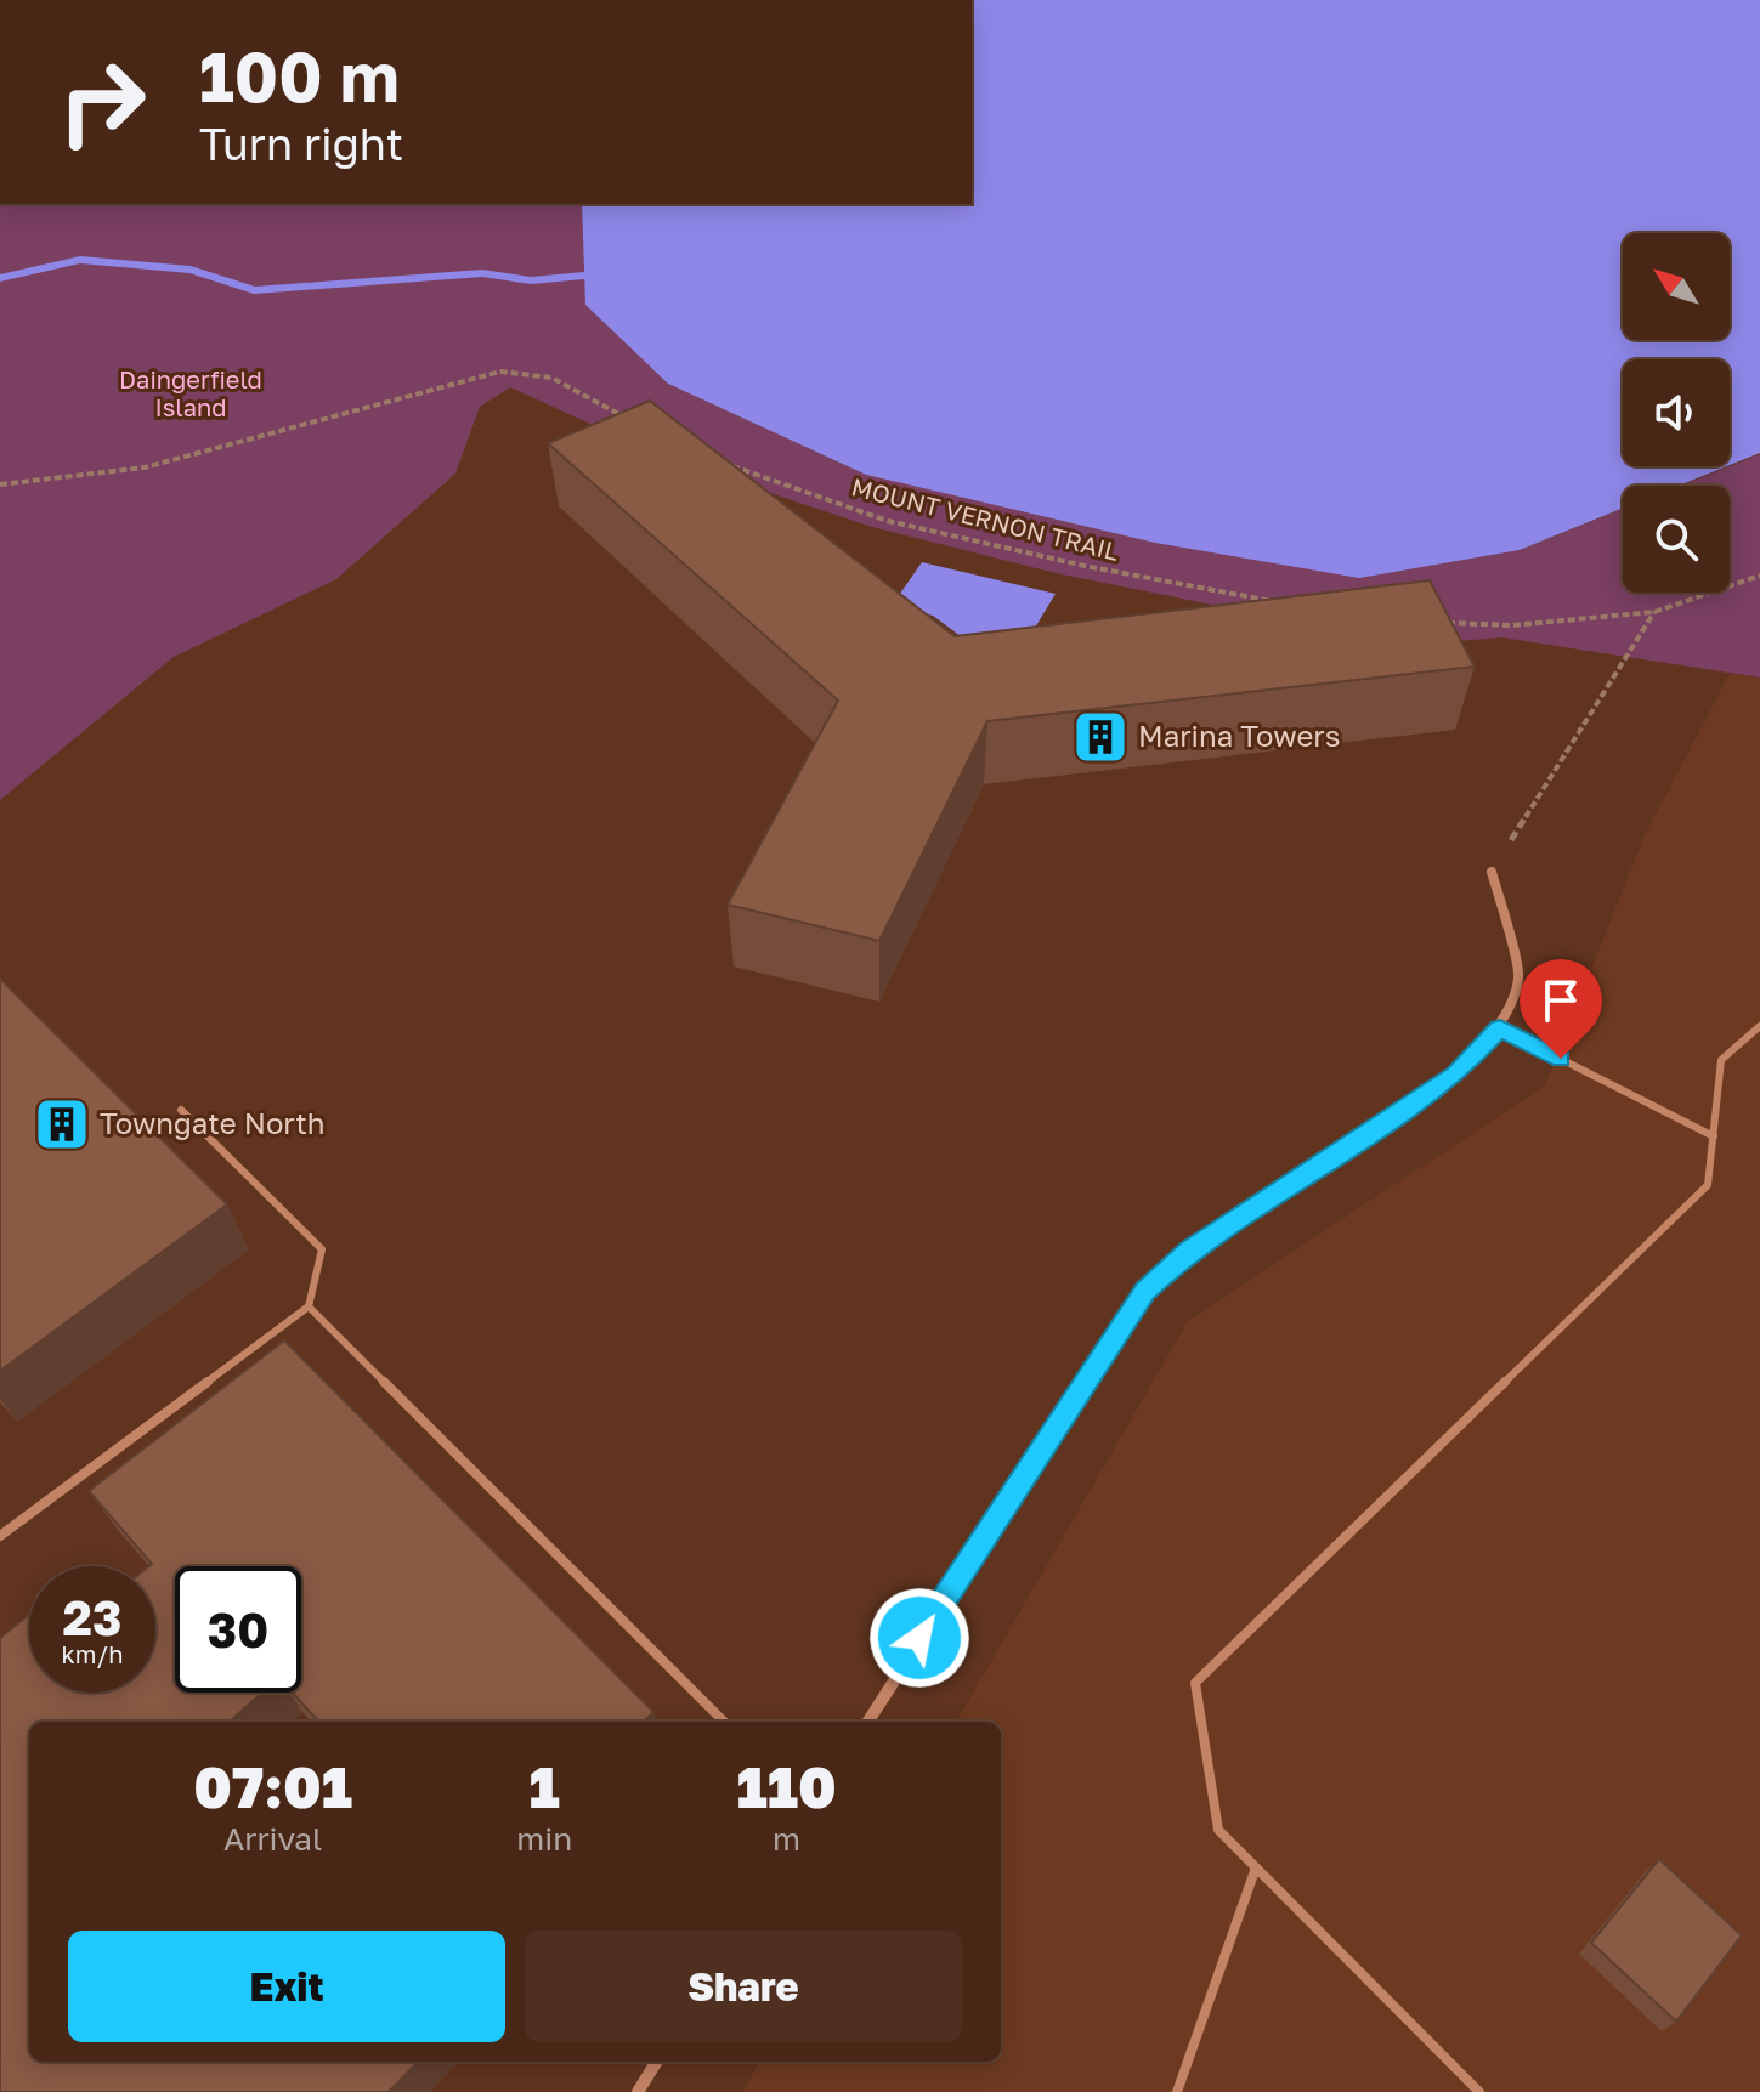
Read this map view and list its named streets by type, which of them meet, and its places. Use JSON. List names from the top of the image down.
{
  "streets": {
    "path": ["MOUNT VERNON TRAIL"]
  },
  "parks": ["Daingerfield Island"],
  "places": {
    "building": ["Marina Towers", "Towngate North"]
  },
  "north": "top left",
  "page": {
    "turn": ["100 m", "Turn right"],
    "speed": "23 km/h",
    "limit": "30",
    "eta": [
      "07:01",
      "Arrival",
      "1",
      "min",
      "110",
      "m"
    ],
    "buttons": ["Exit", "Share"]
  }
}
